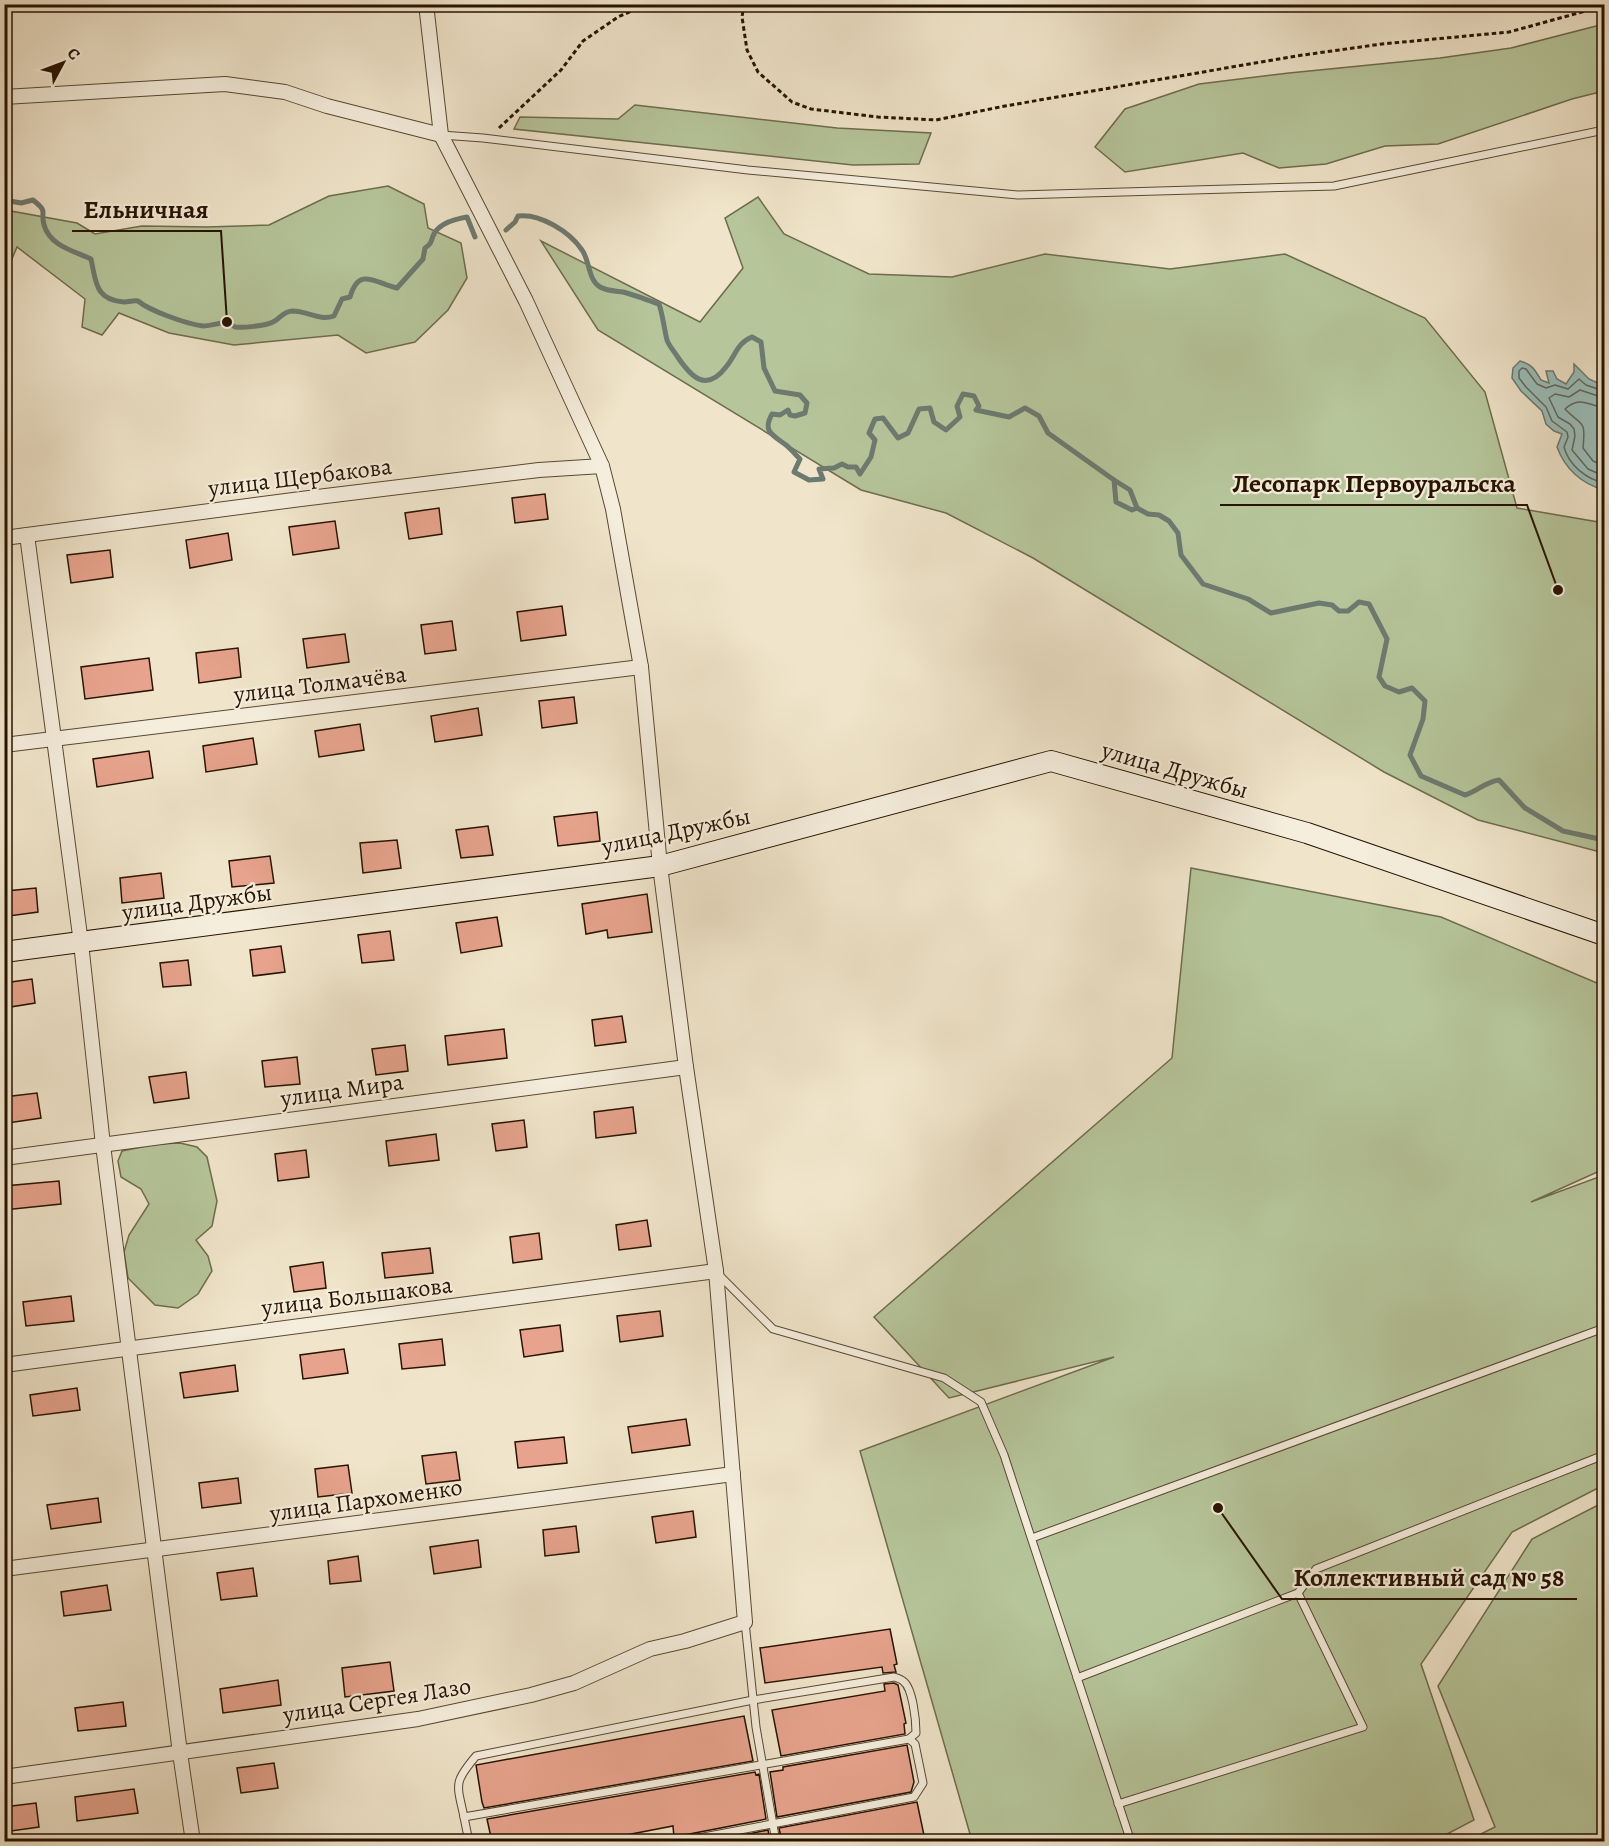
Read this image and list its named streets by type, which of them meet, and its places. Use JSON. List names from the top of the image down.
{
  "streets": {
    "street": [
      "улица Щербакова",
      "улица Толмачёва",
      "улица Дружбы",
      "улица Мира",
      "улица Большакова",
      "улица Пархоменко",
      "улица Сергея Лазо"
    ]
  },
  "places": ["Ельничная", "Лесопарк Первоуральска", "Коллективный сад № 58"],
  "north": "top right"
}
